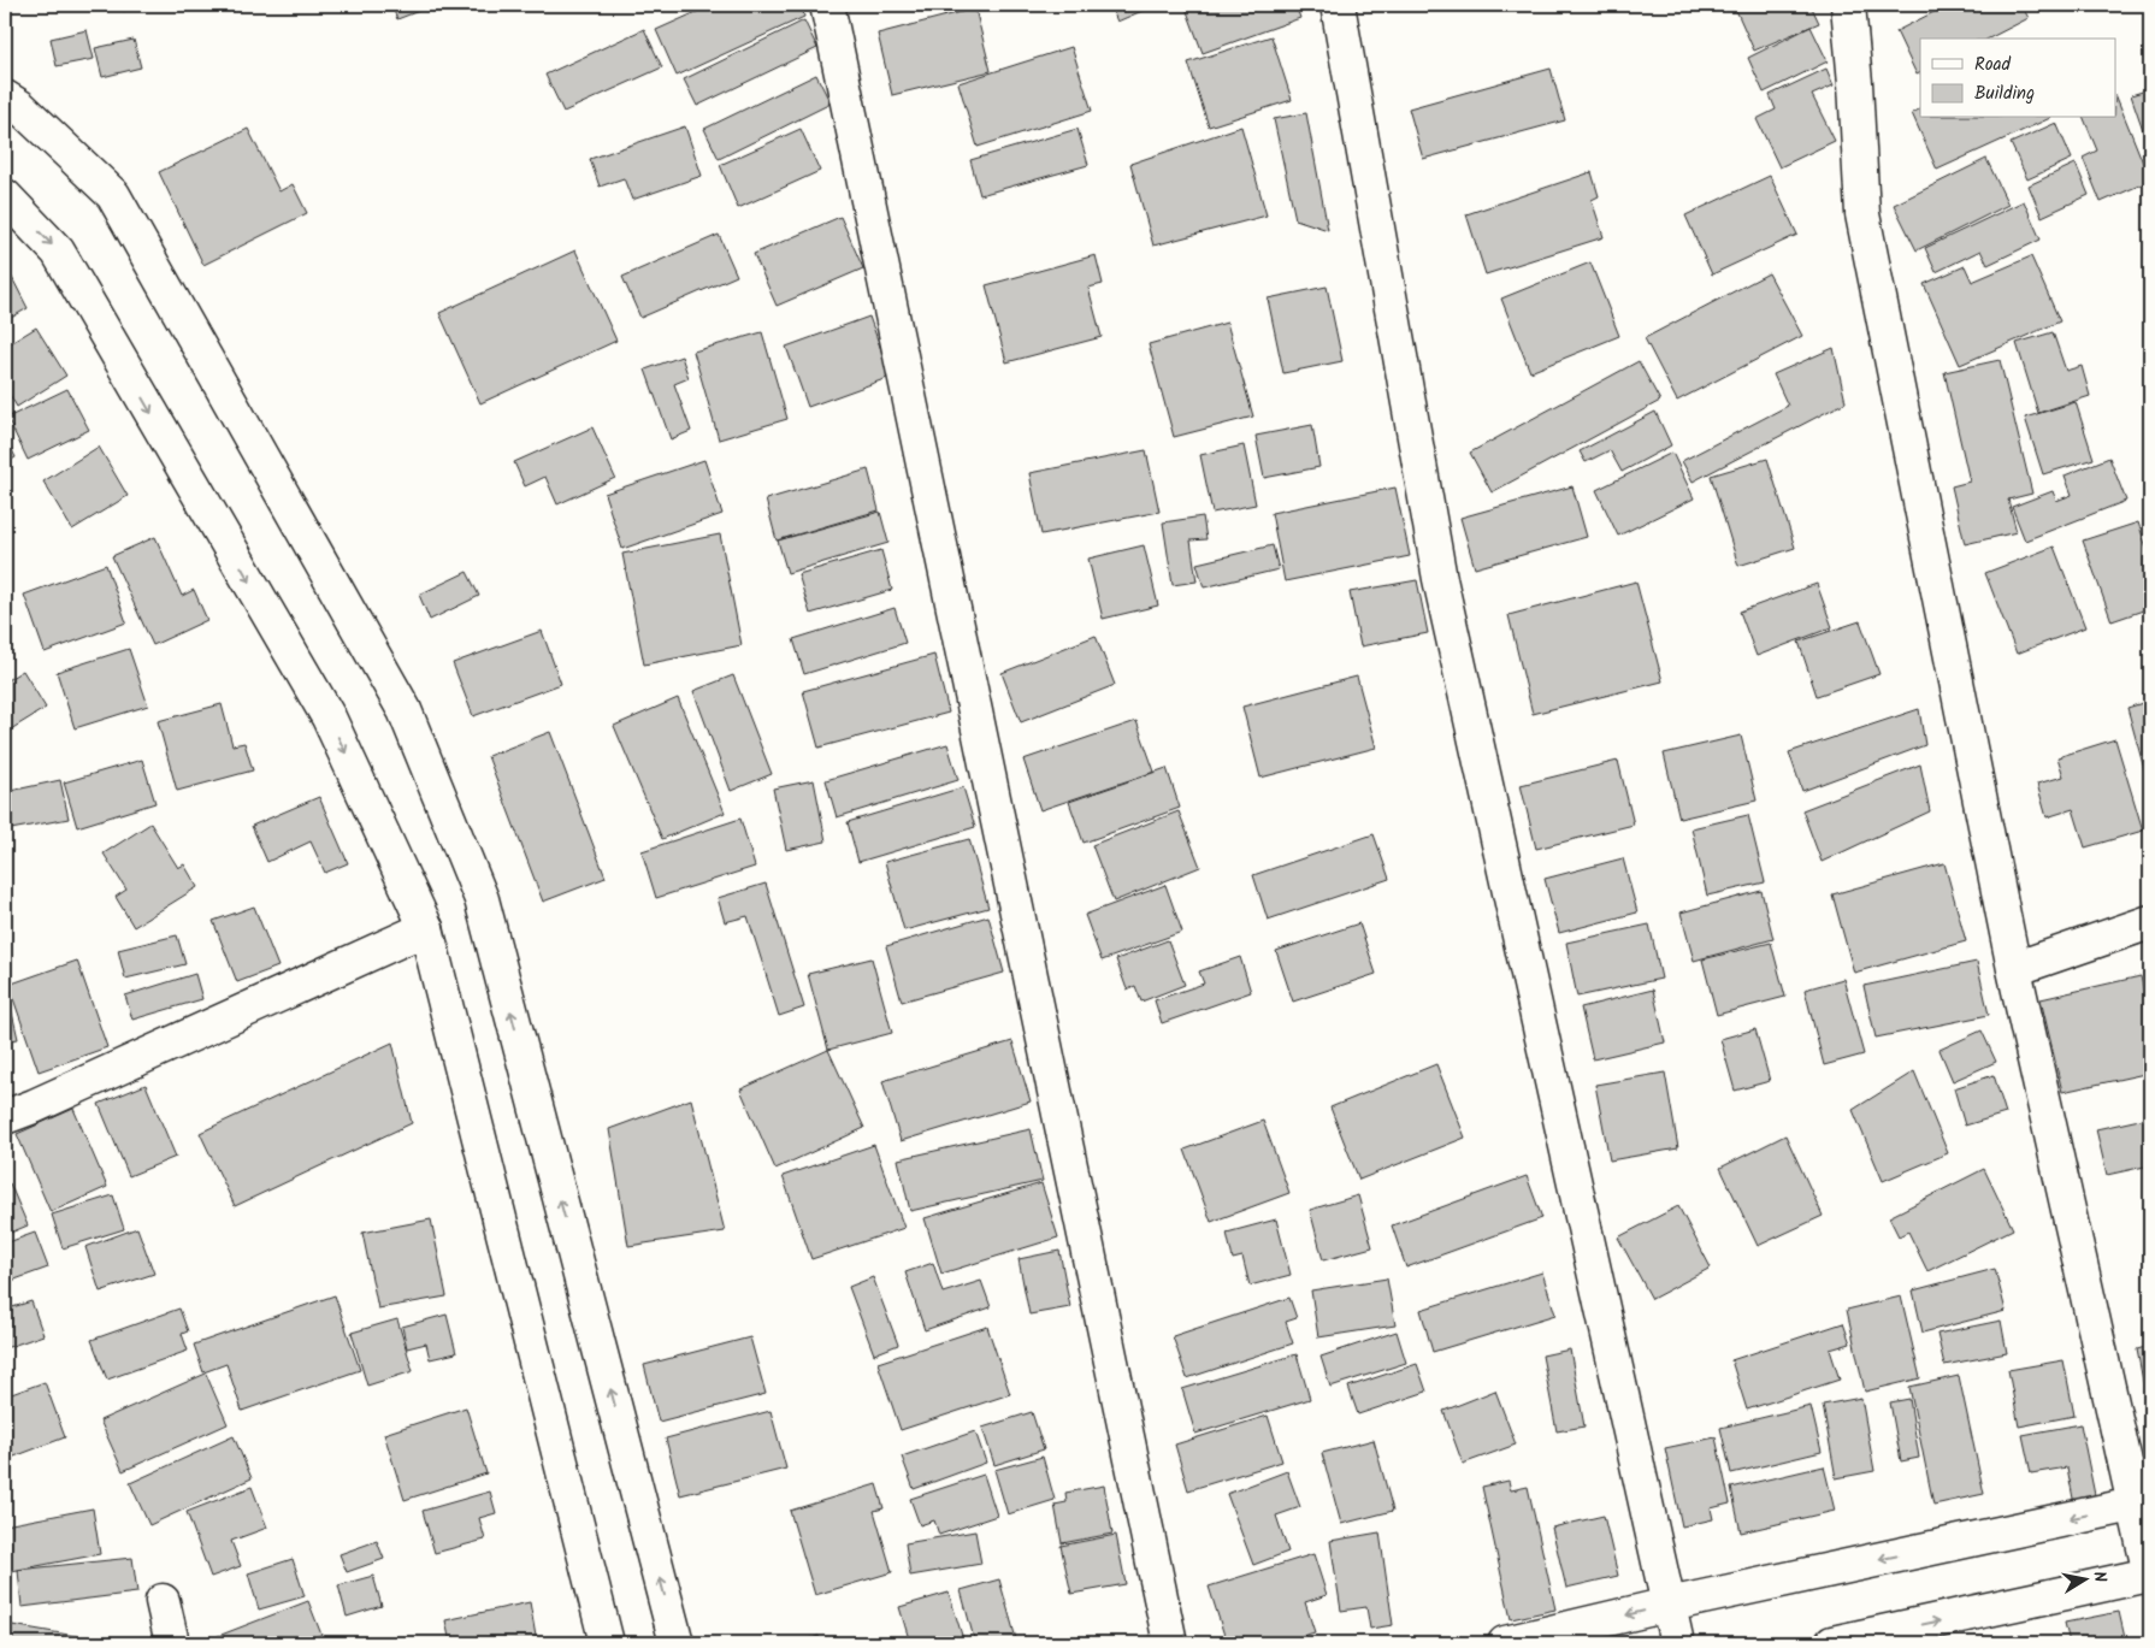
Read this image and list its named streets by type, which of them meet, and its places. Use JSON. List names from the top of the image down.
{
  "legend": ["Road", "Building"],
  "north": "right"
}
